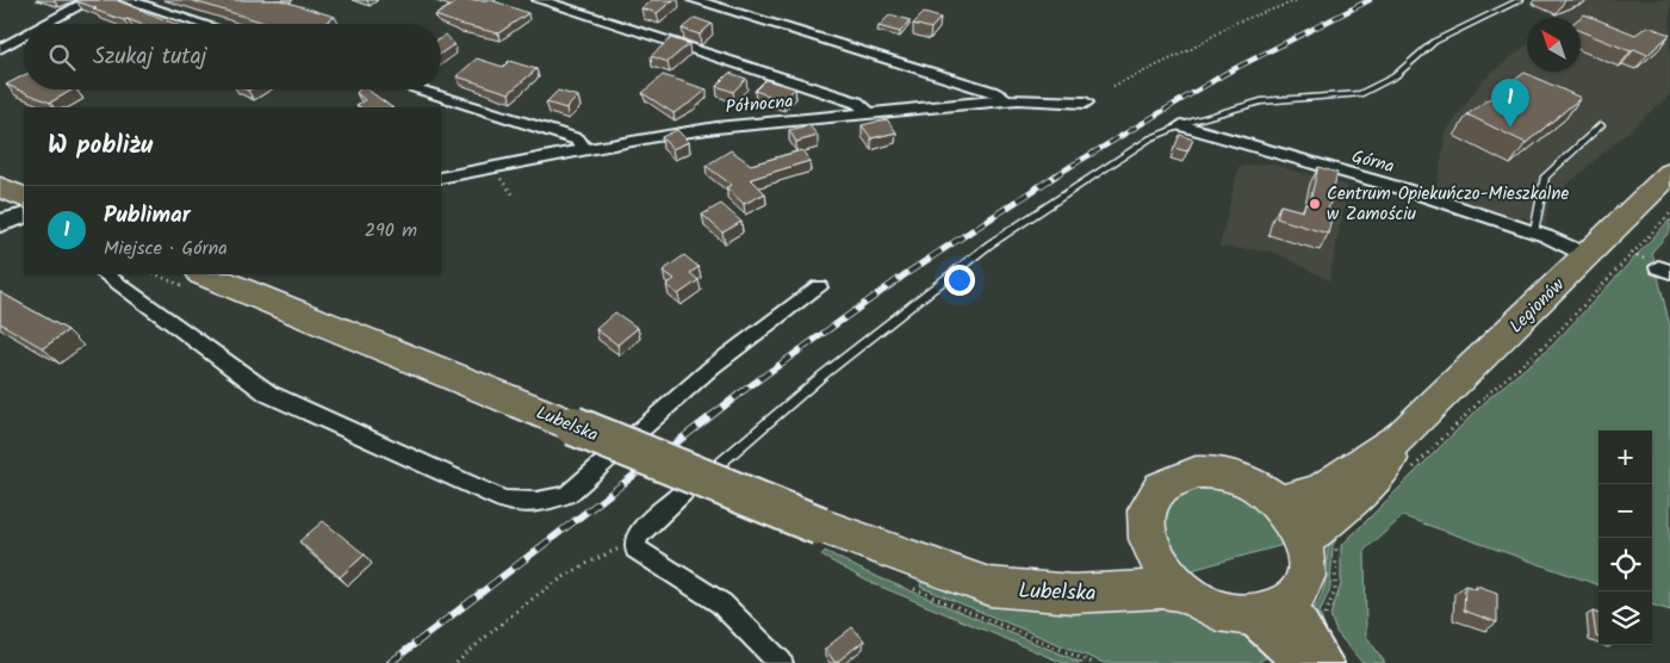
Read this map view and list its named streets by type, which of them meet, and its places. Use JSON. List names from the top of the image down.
{
  "streets": {
    "highway": ["Legionów", "Lubelska"],
    "street": ["Północna", "Górna"]
  },
  "crossings": [
    ["Górna", "Legionów"],
    ["Legionów", "Lubelska"]
  ],
  "places": ["Centrum Opiekuńczo-Mieszkalne w Zamościu"],
  "north": "top left",
  "page": {
    "search": "Szukaj tutaj",
    "pins": "1",
    "heading": "W pobliżu",
    "list": [
      {
        "mark": "1",
        "name": "Publimar",
        "note": "Miejsce · Górna",
        "value": "290 m"
      }
    ],
    "map_buttons": ["+", "−"]
  }
}
